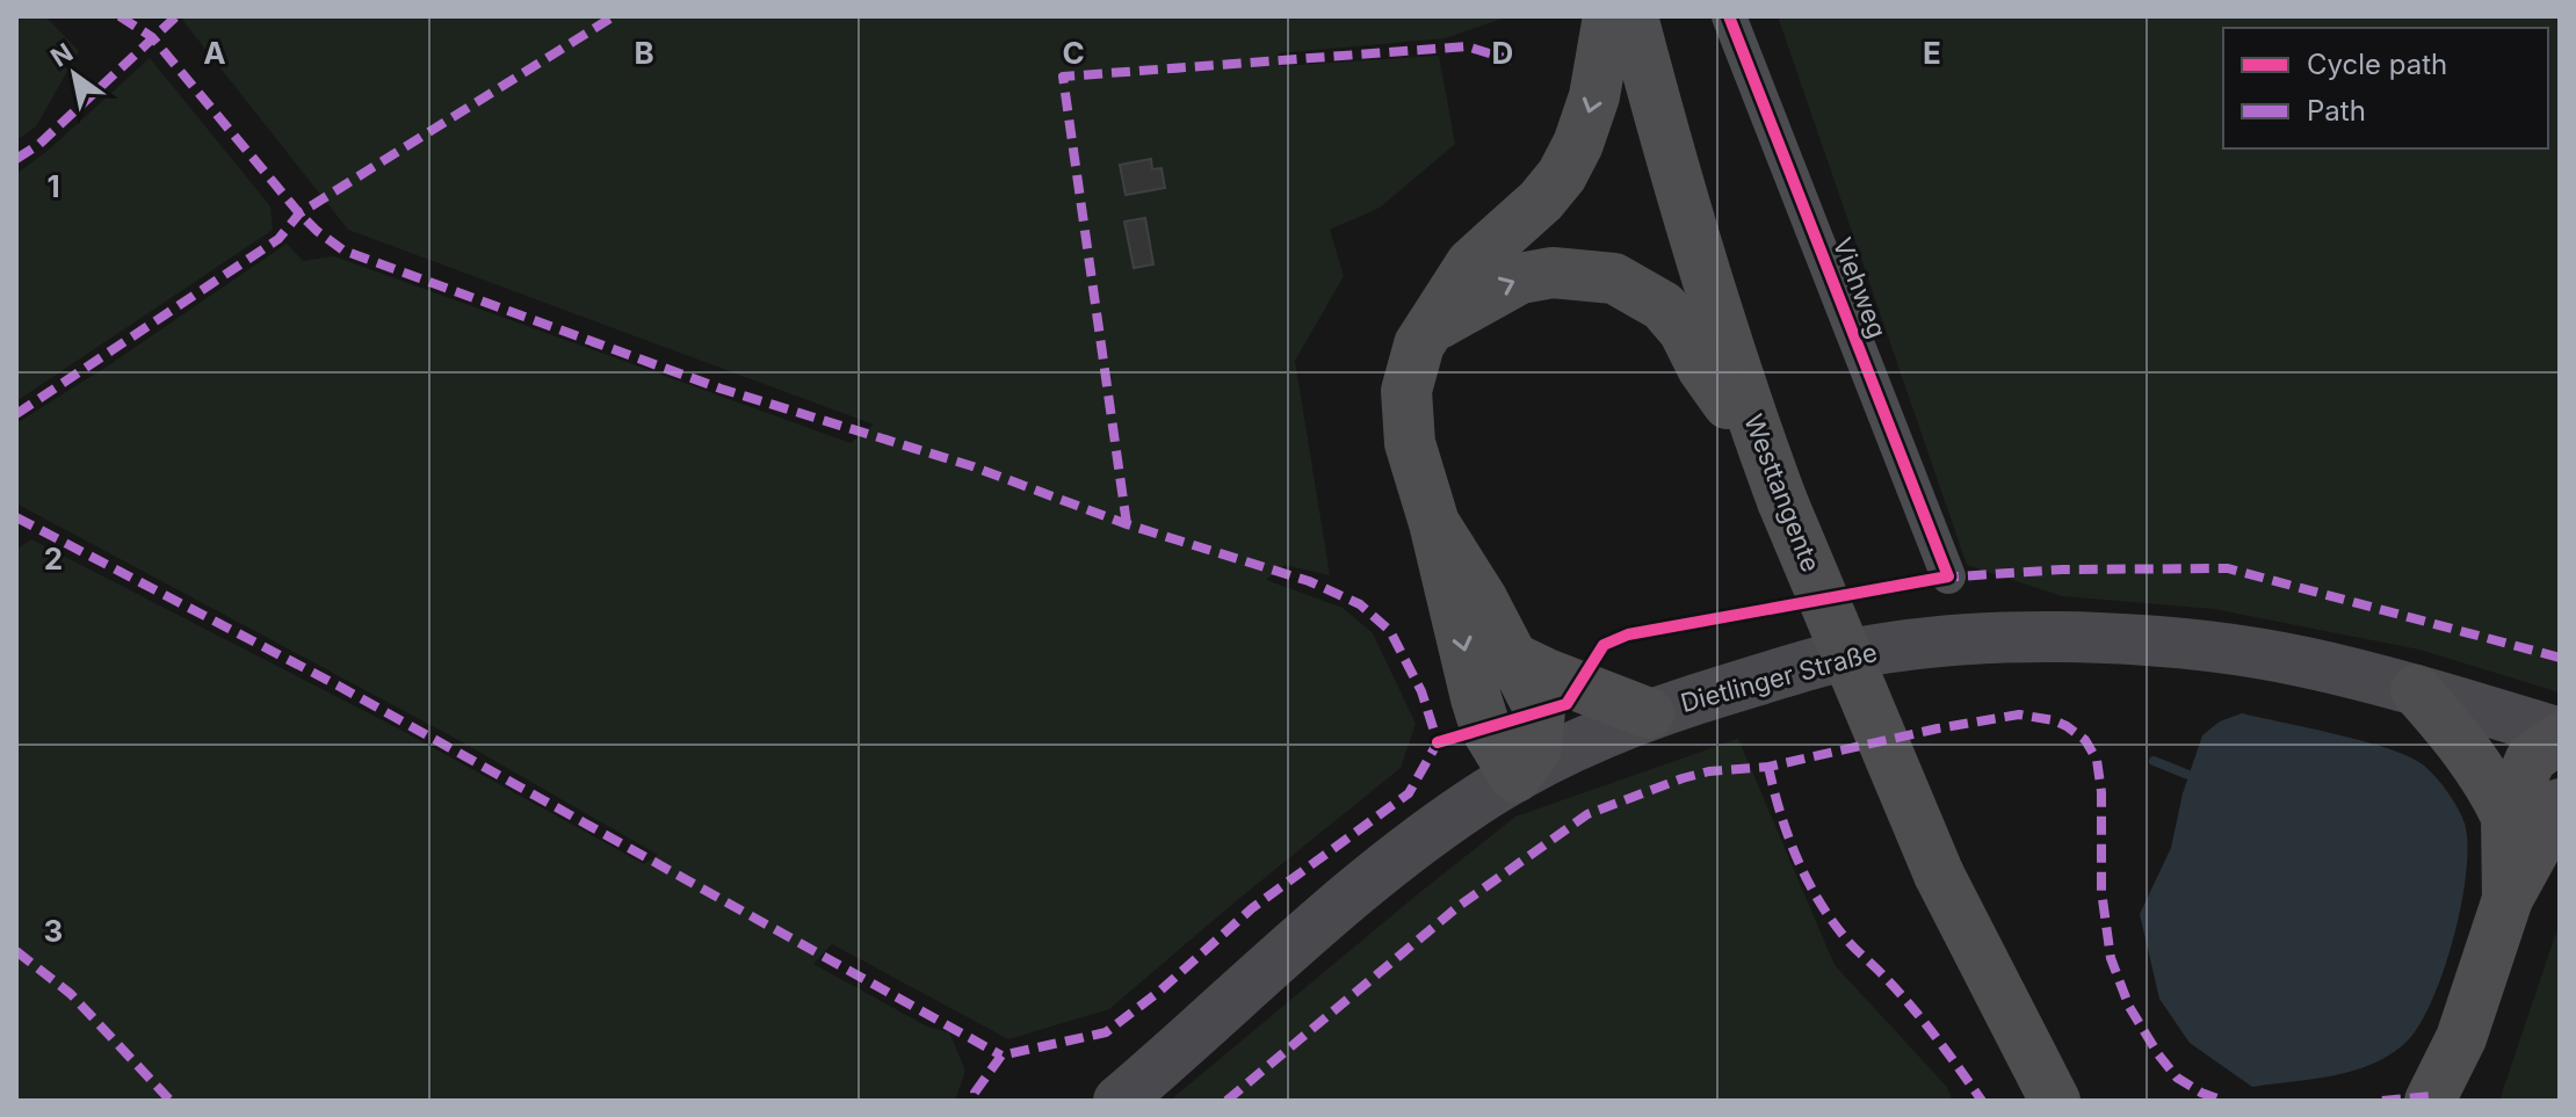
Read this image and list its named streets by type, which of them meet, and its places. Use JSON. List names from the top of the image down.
{
  "streets": {
    "highway": ["Westtangente"],
    "main road": ["Dietlinger Straße"],
    "street": ["Viehweg"]
  },
  "legend": ["Cycle path", "Path"],
  "north": "top left",
  "grid": {
    "columns": [
      "A",
      "B",
      "C",
      "D",
      "E"
    ],
    "rows": ["1", "2", "3"]
  }
}
